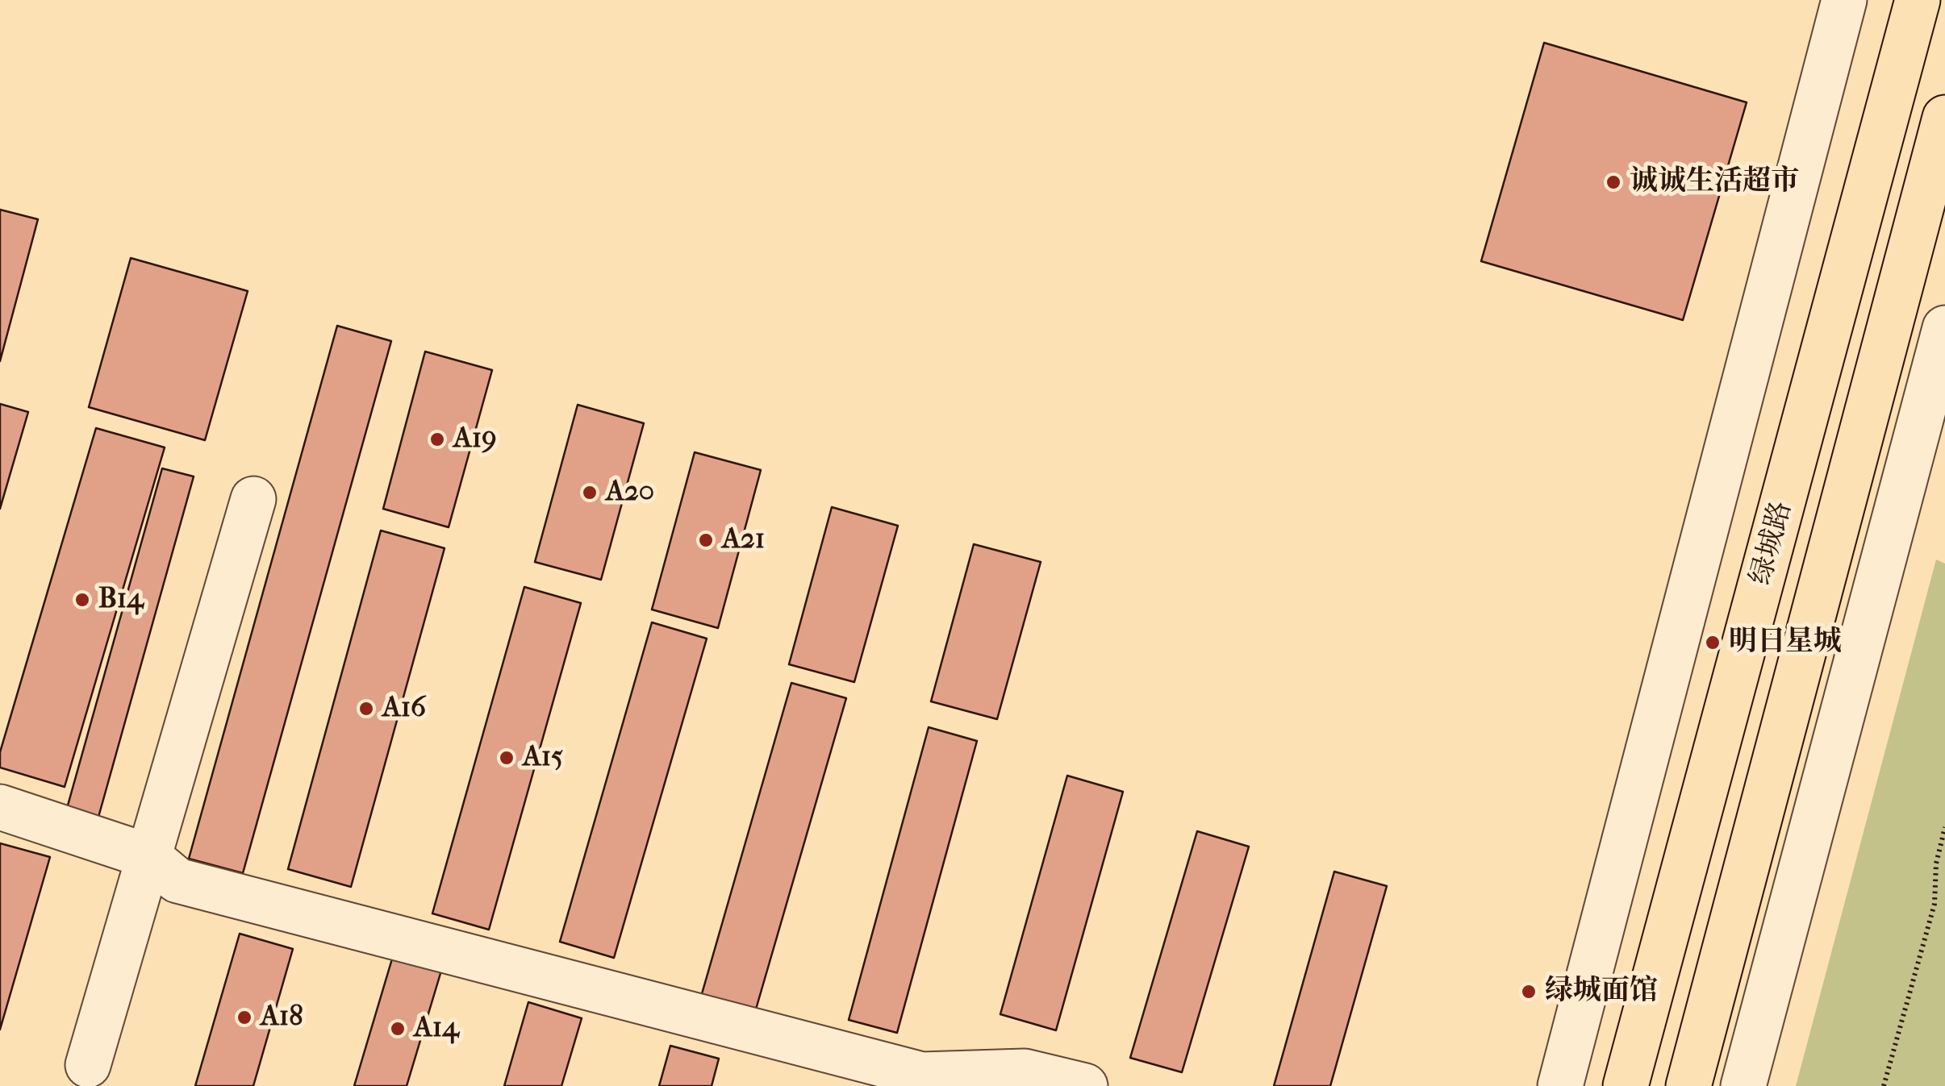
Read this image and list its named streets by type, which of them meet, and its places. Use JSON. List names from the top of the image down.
{
  "streets": {
    "main road": ["绿城路"]
  },
  "places": [
    "诚诚生活超市",
    "A19",
    "A20",
    "A21",
    "B14",
    "明日星城",
    "A16",
    "A15",
    "绿城面馆",
    "A18",
    "A14"
  ]
}
